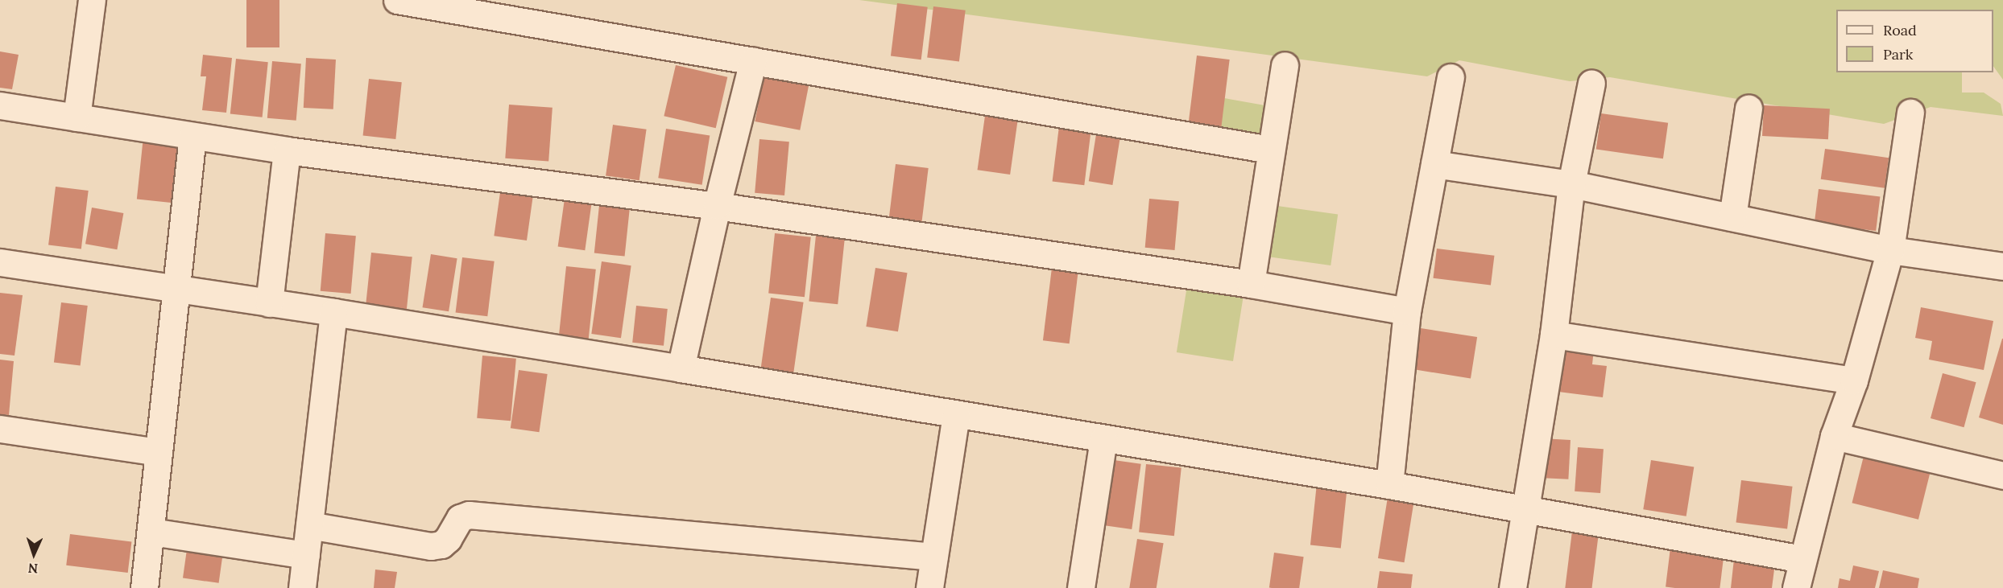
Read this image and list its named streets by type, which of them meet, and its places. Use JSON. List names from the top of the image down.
{
  "legend": ["Road", "Park"],
  "north": "bottom"
}
